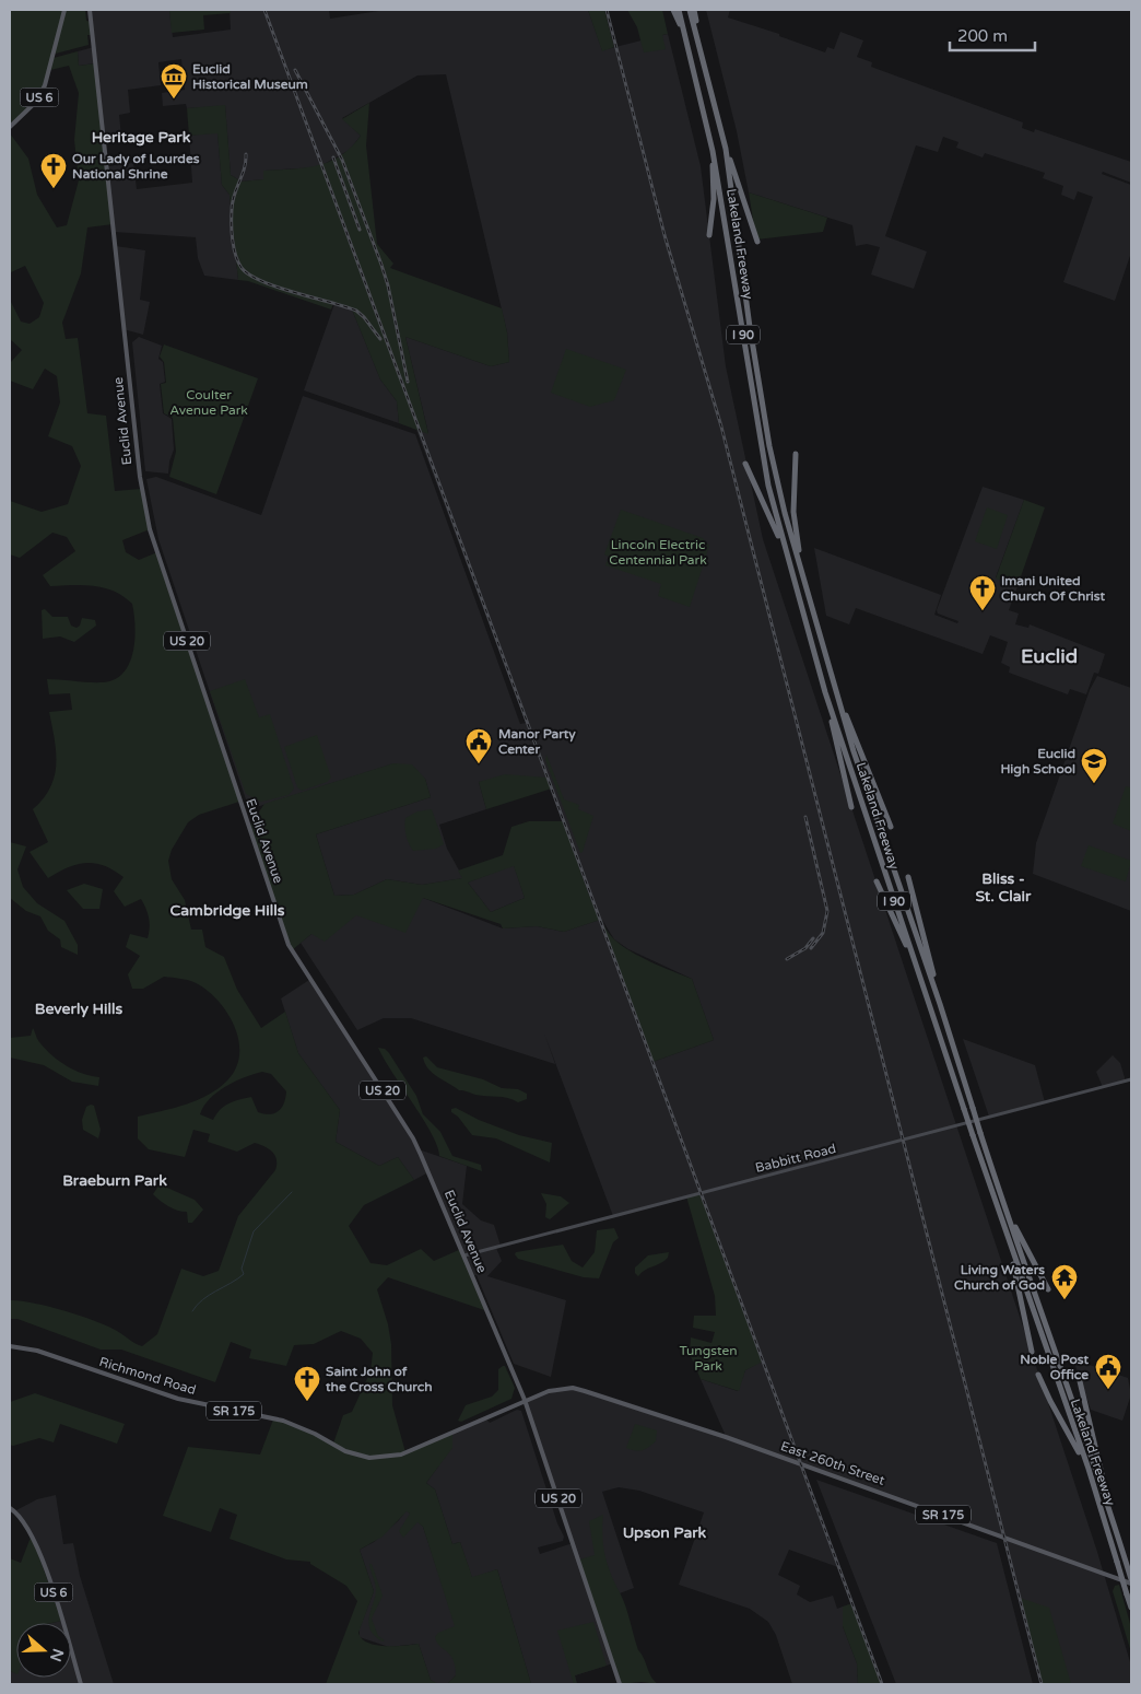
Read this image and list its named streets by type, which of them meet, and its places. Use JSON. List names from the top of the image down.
{
  "streets": {
    "highway": ["Lakeland Freeway", "I 90"],
    "main road": [
      "US 6",
      "Euclid Avenue",
      "US 20",
      "Babbitt Road",
      "Richmond Road",
      "SR 175",
      "East 260th Street"
    ]
  },
  "crossings": [
    ["Euclid Avenue", "Babbitt Road"],
    ["Euclid Avenue", "Richmond Road"],
    ["Euclid Avenue", "East 260th Street"],
    ["Richmond Road", "East 260th Street"]
  ],
  "districts": [
    "Heritage Park",
    "Euclid",
    "Bliss - St. Clair",
    "Cambridge Hills",
    "Beverly Hills",
    "Braeburn Park",
    "Upson Park"
  ],
  "parks": ["Coulter Avenue Park", "Lincoln Electric Centennial Park", "Tungsten Park"],
  "places": {
    "museum": ["Euclid Historical Museum"],
    "church": ["Our Lady of Lourdes National Shrine", "Imani United Church Of Christ", "Saint John of the Cross Church"],
    "public building": ["Manor Party Center", "Noble Post Office"],
    "school or university": ["Euclid High School"],
    "temple": ["Living Waters Church of God"]
  },
  "scale_bar": "200 m",
  "north": "right"
}
